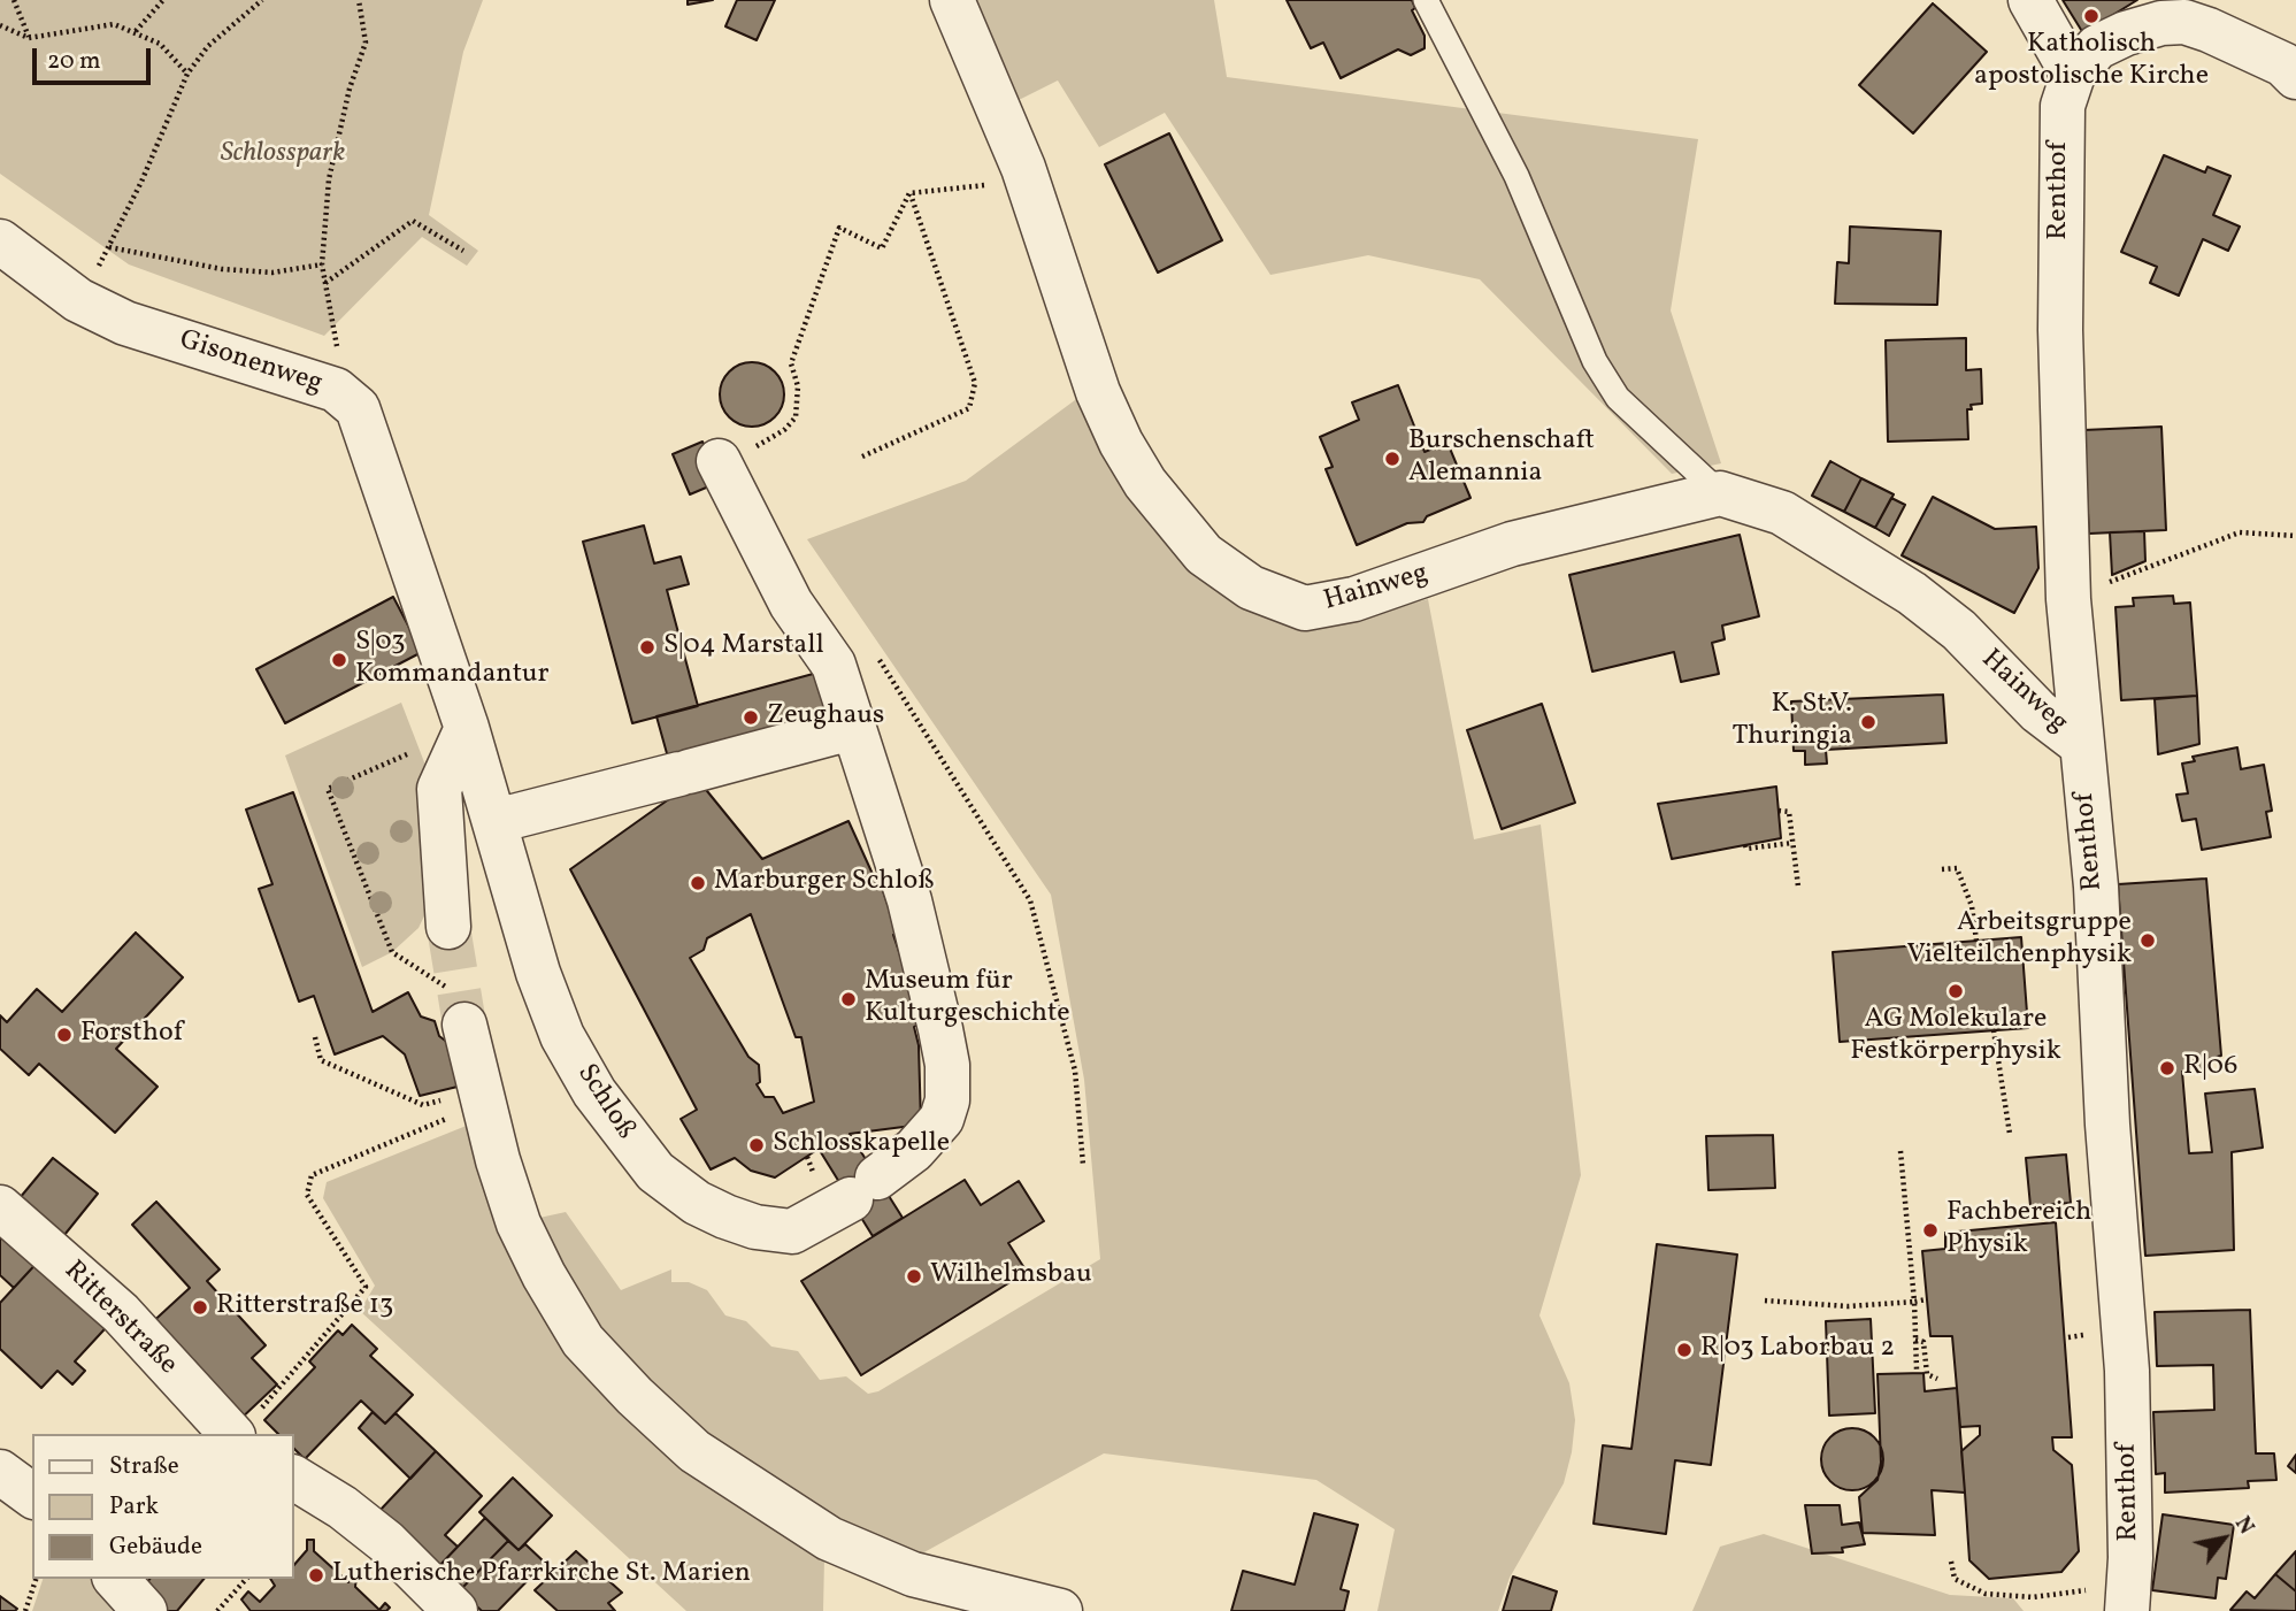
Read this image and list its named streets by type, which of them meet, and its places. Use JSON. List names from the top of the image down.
{
  "streets": {
    "street": [
      "Renthof",
      "Gisonenweg",
      "Hainweg",
      "Schloß",
      "Ritterstraße"
    ]
  },
  "crossings": [
    ["Renthof", "Hainweg"],
    ["Gisonenweg", "Schloß"]
  ],
  "parks": ["Schlosspark"],
  "places": [
    "Katholisch apostolische Kirche",
    "Burschenschaft Alemannia",
    "S|04 Marstall",
    "S|03 Kommandantur",
    "Zeughaus",
    "K. St.V. Thuringia",
    "Marburger Schloß",
    "Arbeitsgruppe Vielteilchenphysik",
    "AG Molekulare Festkörperphysik",
    "Museum für Kulturgeschichte",
    "Forsthof",
    "R|06",
    "Schlosskapelle",
    "Fachbereich Physik",
    "Wilhelmsbau",
    "Ritterstraße 13",
    "R|03 Laborbau 2",
    "Lutherische Pfarrkirche St. Marien"
  ],
  "legend": ["Straße", "Park", "Gebäude"],
  "scale_bar": "20 m",
  "north": "top right"
}
